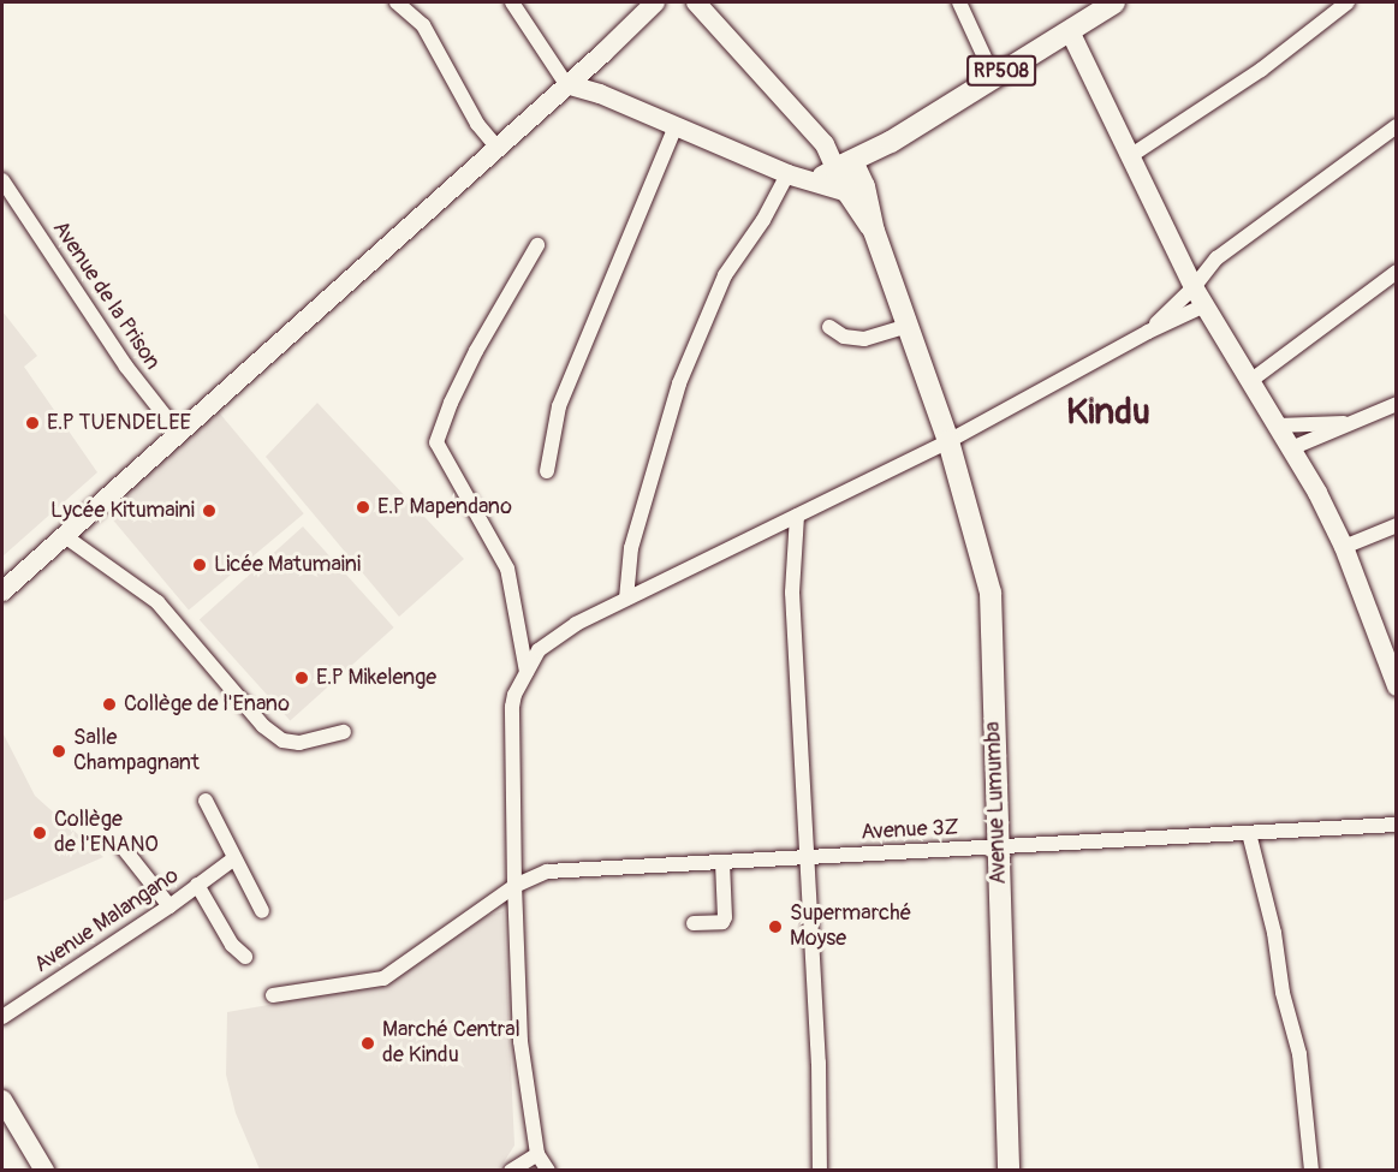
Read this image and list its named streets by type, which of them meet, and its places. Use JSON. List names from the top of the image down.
{
  "streets": {
    "main road": ["RP508", "Avenue Lumumba"],
    "street": ["Avenue de la Prison", "Avenue 3Z", "Avenue Malangano"]
  },
  "crossings": [
    ["RP508", "Avenue Lumumba"],
    ["Avenue Lumumba", "Avenue 3Z"]
  ],
  "districts": ["Kindu"],
  "places": [
    "E.P TUENDELEE",
    "E.P Mapendano",
    "Lycée Kitumaini",
    "Licée Matumaini",
    "E.P Mikelenge",
    "Collège de l'Enano",
    "Salle Champagnant",
    "Collège de l'ENANO",
    "Supermarché Moyse",
    "Marché Central de Kindu"
  ]
}
